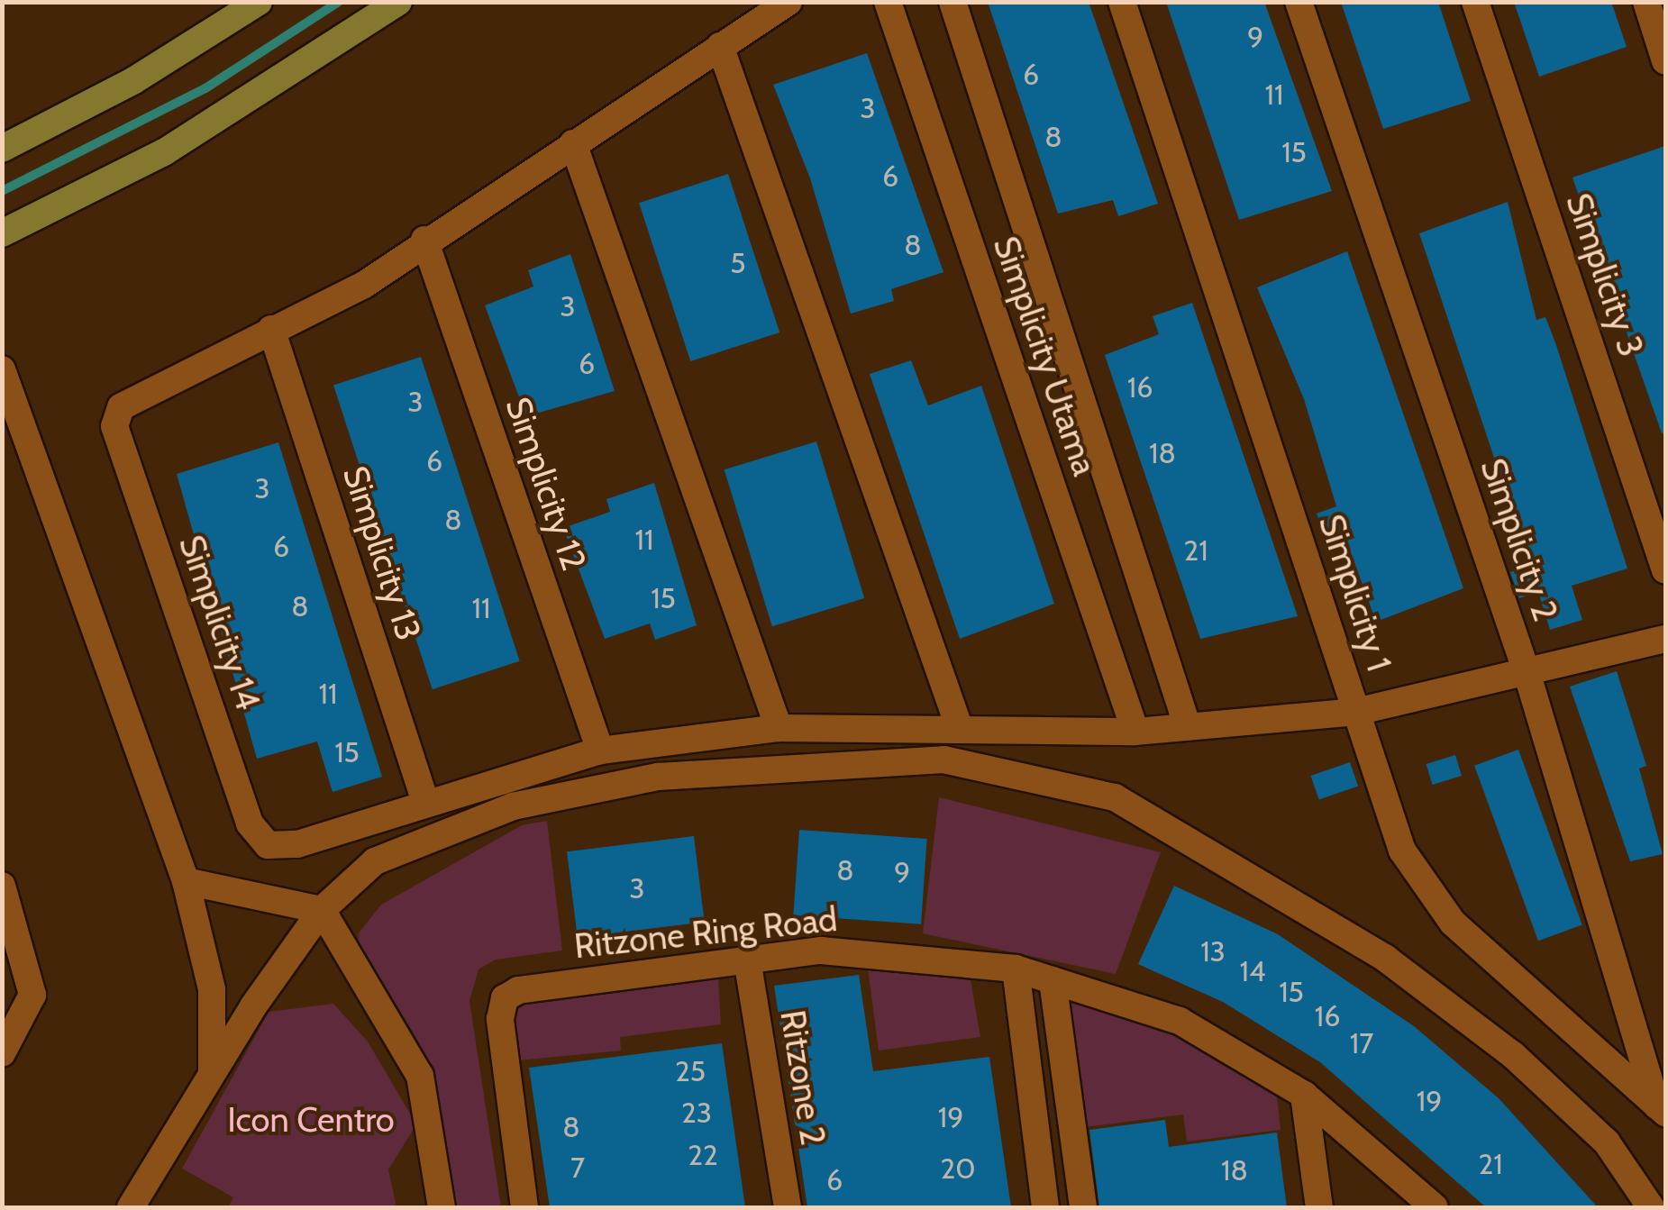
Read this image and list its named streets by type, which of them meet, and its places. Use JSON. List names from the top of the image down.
{
  "streets": {
    "street": [
      "Simplicity 3",
      "Simplicity Utama",
      "Simplicity 12",
      "Simplicity 2",
      "Simplicity 13",
      "Simplicity 1",
      "Simplicity 14",
      "Ritzone Ring Road",
      "Ritzone 2"
    ]
  },
  "crossings": [
    ["Simplicity 2", "Simplicity 1"],
    ["Simplicity 13", "Simplicity 14"],
    ["Ritzone Ring Road", "Ritzone 2"]
  ],
  "parks": ["Icon Centro"],
  "house_numbers": [
    "9",
    "6",
    "11",
    "3",
    "8",
    "15",
    "6",
    "8",
    "5",
    "3",
    "6",
    "16",
    "3",
    "18",
    "6",
    "3",
    "8",
    "11",
    "6",
    "21",
    "15",
    "8",
    "11",
    "11",
    "15",
    "8",
    "9",
    "3",
    "13",
    "14",
    "15",
    "16",
    "17",
    "25",
    "19",
    "23",
    "19",
    "8",
    "22",
    "21",
    "7",
    "20",
    "18",
    "6"
  ]
}
